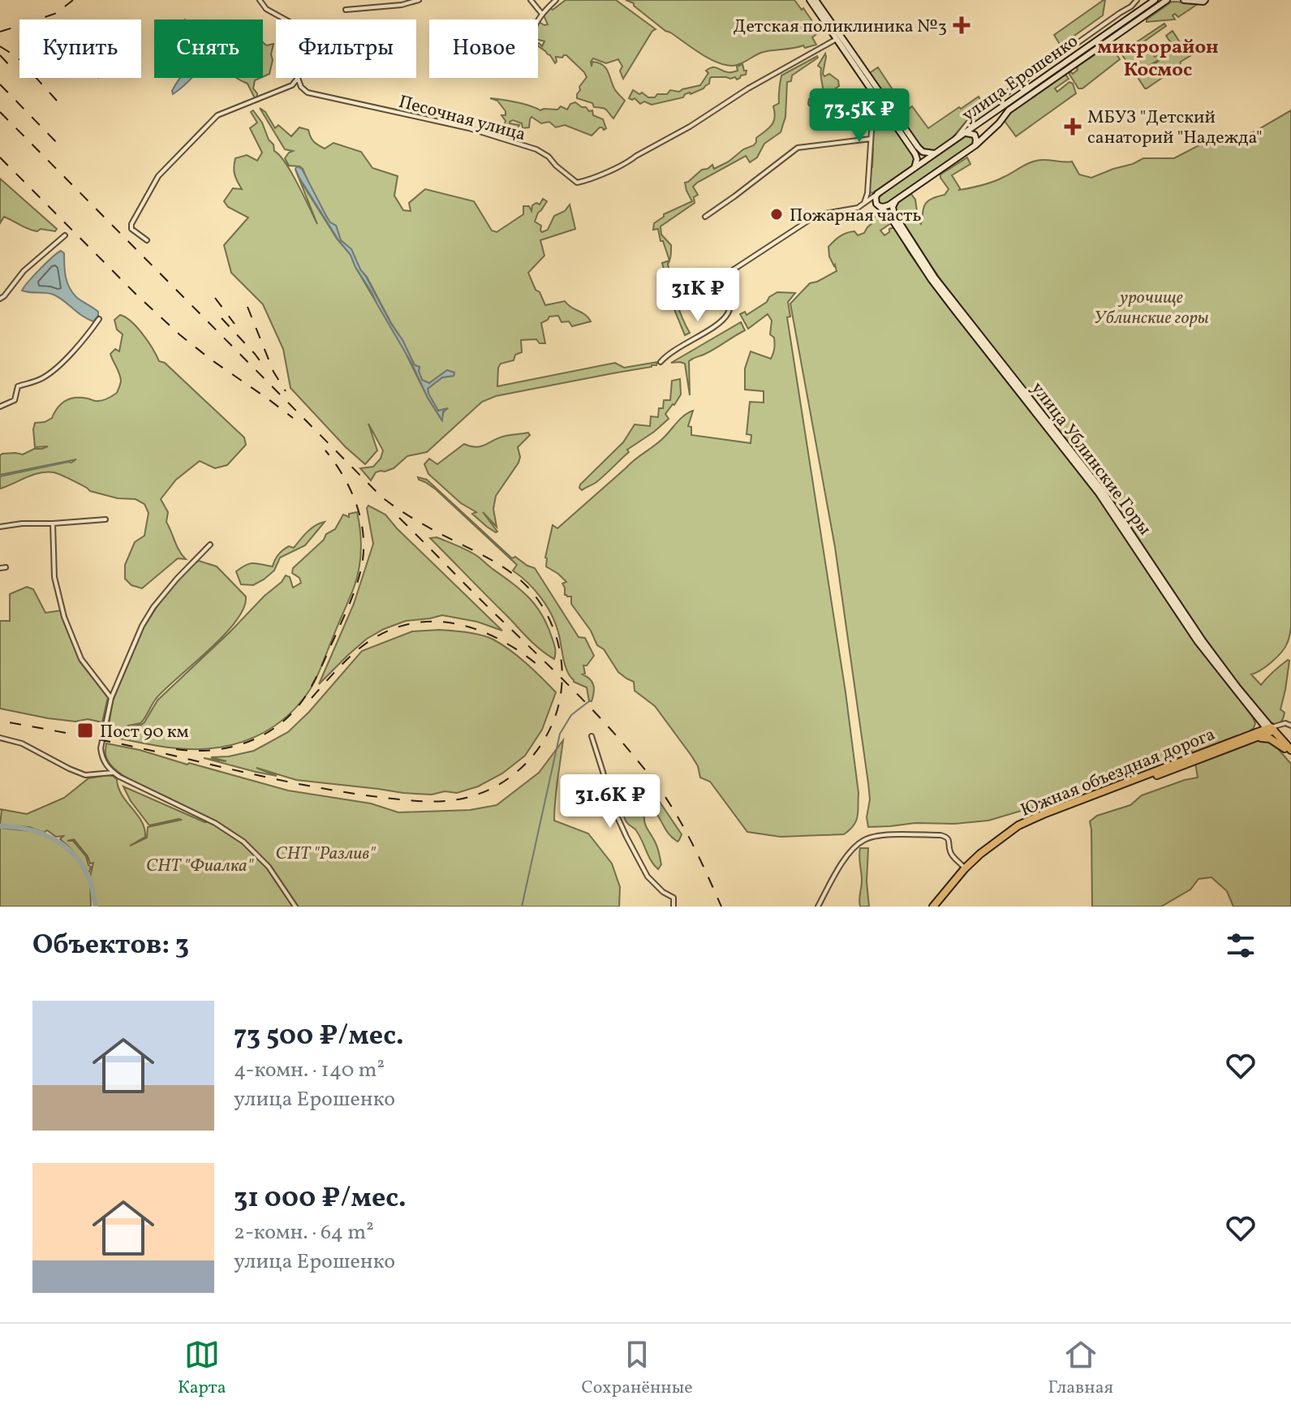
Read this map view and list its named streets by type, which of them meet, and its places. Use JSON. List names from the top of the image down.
{
  "streets": {
    "main road": ["улица Ерошенко", "улица Ублинские Горы", "Южная объездная дорога"],
    "street": ["Песочная улица"]
  },
  "crossings": [
    ["улица Ерошенко", "улица Ублинские Горы"],
    ["улица Ублинские Горы", "Южная объездная дорога"]
  ],
  "districts": ["микрорайон Космос"],
  "parks": ["урочище Ублинские горы", "СНТ \"Разлив\"", "СНТ \"Фиалка\""],
  "places": {
    "health": ["Детская поликлиника №3", "МБУЗ \"Детский санаторий \"Надежда\""],
    "other": ["Пожарная часть"],
    "transit": ["Пост 90 км"]
  },
  "page": {
    "chip": [
      "Купить",
      "Снять",
      "Фильтры",
      "Новое"
    ],
    "price": ["73.5K ₽", "31K ₽", "31.6K ₽"],
    "heading": "Объектов: 3",
    "list": [
      {
        "name": "73 500 ₽/мес.",
        "note": "4-комн. · 140 m² · улица Ерошенко"
      },
      {
        "name": "31 000 ₽/мес.",
        "note": "2-комн. · 64 m² · улица Ерошенко"
      }
    ],
    "tabs": ["Карта", "Сохранённые", "Главная"]
  }
}
